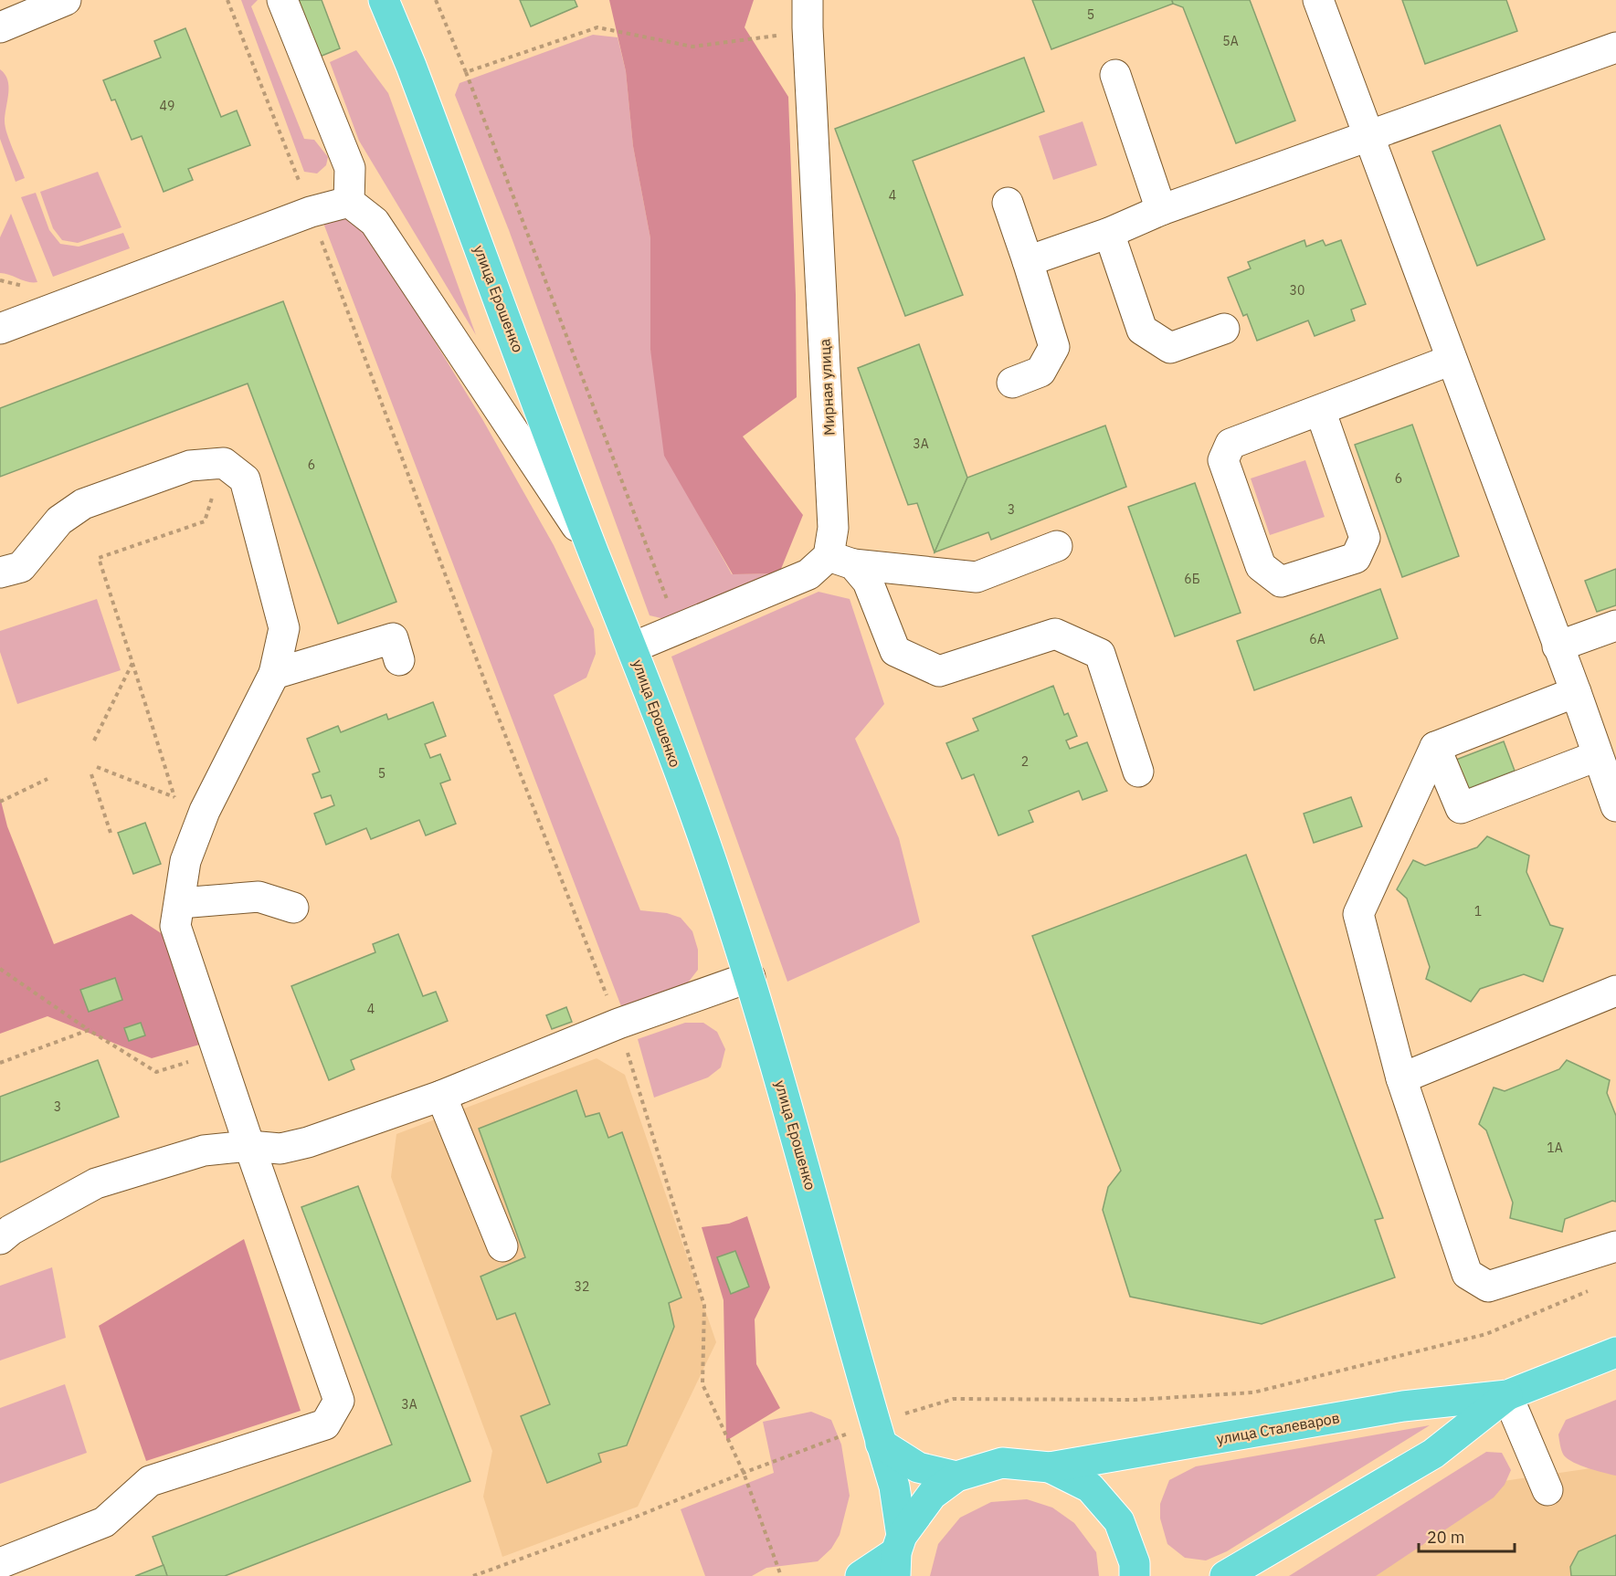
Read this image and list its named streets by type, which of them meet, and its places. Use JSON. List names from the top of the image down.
{
  "streets": {
    "main road": ["улица Ерошенко", "улица Сталеваров"],
    "street": ["Мирная улица"]
  },
  "crossings": [
    ["улица Ерошенко", "улица Сталеваров"]
  ],
  "house_numbers": [
    "5",
    "5А",
    "49",
    "4",
    "30",
    "3А",
    "6",
    "6",
    "3",
    "6Б",
    "6А",
    "2",
    "5",
    "1",
    "4",
    "3",
    "1А",
    "32",
    "3А"
  ],
  "scale_bar": "20 m"
}
